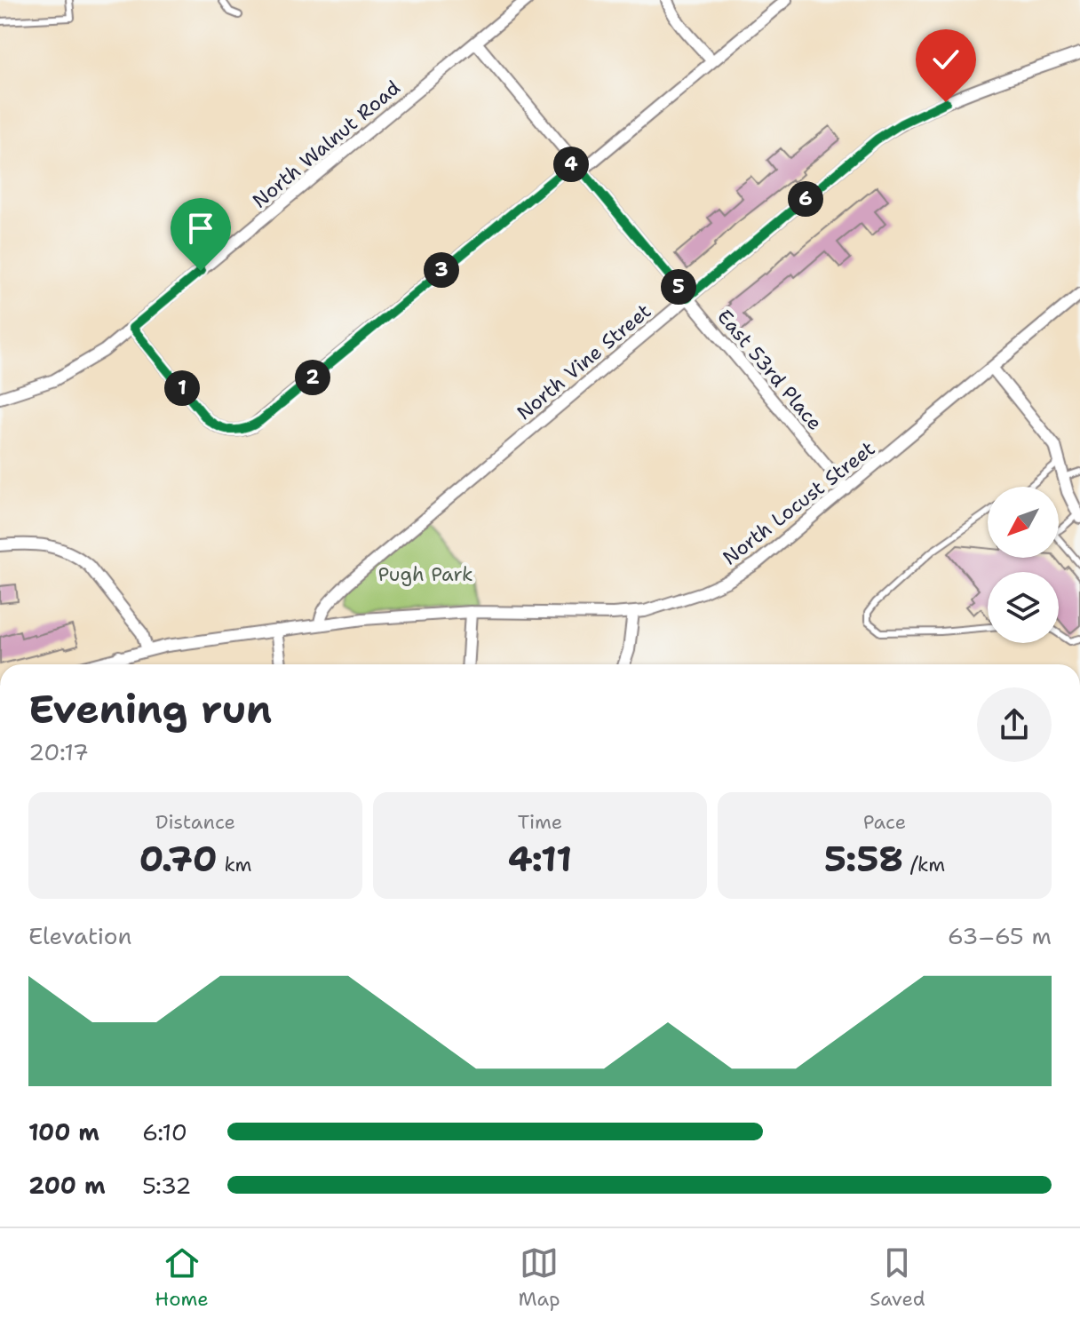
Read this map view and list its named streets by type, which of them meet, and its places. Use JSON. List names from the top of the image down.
{
  "streets": {
    "street": [
      "North Walnut Road",
      "North Vine Street",
      "East 53rd Place",
      "North Locust Street"
    ]
  },
  "crossings": [
    ["North Walnut Road", "East 53rd Place"],
    ["North Vine Street", "East 53rd Place"],
    ["North Vine Street", "North Locust Street"],
    ["East 53rd Place", "North Locust Street"]
  ],
  "parks": ["Pugh Park"],
  "north": "bottom left",
  "page": {
    "pins": [
      "4",
      "6",
      "3",
      "5",
      "2",
      "1"
    ],
    "heading": ["Evening run", "20:17"],
    "stats": [
      ["Distance", "0.70 km"],
      ["Time", "4:11"],
      ["Pace", "5:58 /km"]
    ],
    "chart": ["Elevation", "63–65 m"],
    "list": [
      {
        "name": "100 m",
        "note": "6:10"
      },
      {
        "name": "200 m",
        "note": "5:32"
      }
    ],
    "tabs": ["Home", "Map", "Saved"]
  }
}
